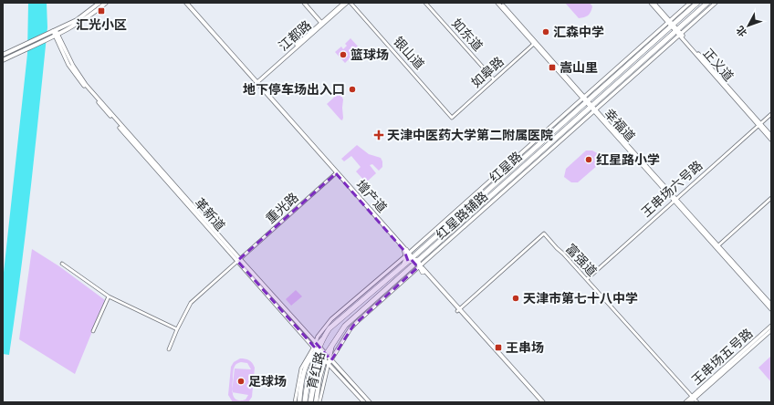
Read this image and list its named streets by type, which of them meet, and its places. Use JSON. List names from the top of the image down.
{
  "streets": {
    "highway": ["红星路", "育红路"],
    "main road": ["增产道"],
    "street": [
      "如东道",
      "江都路",
      "银山道",
      "正义道",
      "如皋路",
      "幸福道",
      "王串场六号路",
      "重光路",
      "革新道",
      "红星路辅路",
      "富强道",
      "王串场五号路"
    ]
  },
  "crossings": [
    ["如东道", "如皋路"],
    ["江都路", "增产道"],
    ["银山道", "如皋路"],
    ["正义道", "红星路"],
    ["正义道", "王串场六号路"],
    ["正义道", "红星路辅路"],
    ["如皋路", "幸福道"],
    ["幸福道", "红星路"],
    ["幸福道", "王串场六号路"],
    ["幸福道", "红星路辅路"],
    ["红星路", "增产道"],
    ["红星路", "革新道"],
    ["红星路", "红星路辅路"],
    ["红星路", "育红路"],
    ["王串场六号路", "富强道"],
    ["增产道", "重光路"],
    ["增产道", "红星路辅路"],
    ["重光路", "革新道"],
    ["革新道", "红星路辅路"],
    ["革新道", "育红路"],
    ["红星路辅路", "育红路"],
    ["富强道", "王串场五号路"]
  ],
  "places": {
    "transit": ["汇光小区", "嵩山里", "王串场"],
    "other": [
      "汇森中学",
      "篮球场",
      "地下停车场出入口",
      "红星路小学",
      "天津市第七十八中学",
      "足球场"
    ],
    "health": ["天津中医药大学第二附属医院"]
  },
  "north": "bottom left"
}
